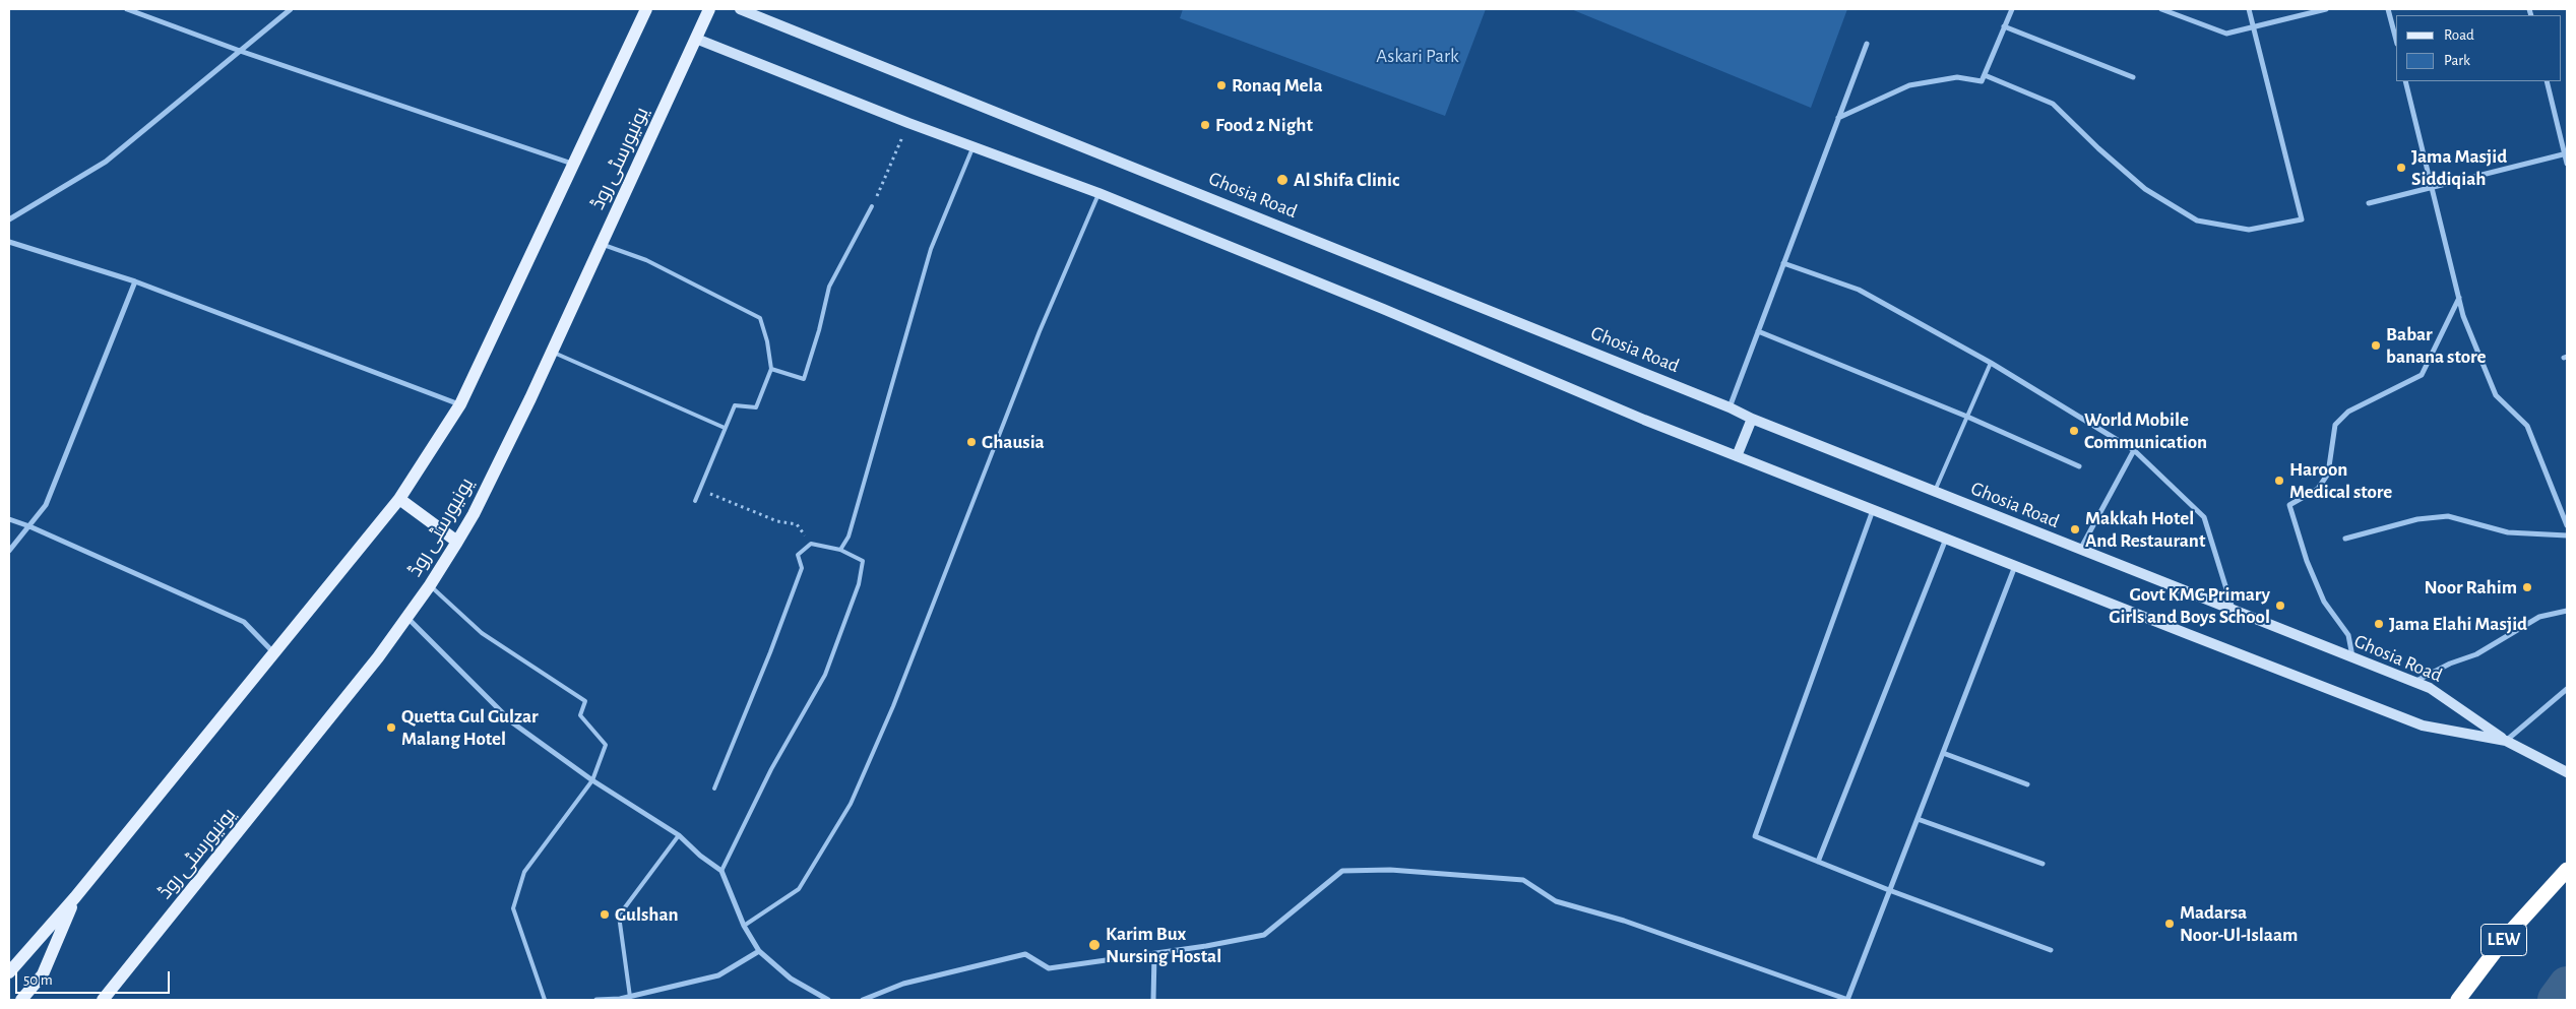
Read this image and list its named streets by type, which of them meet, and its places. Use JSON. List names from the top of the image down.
{
  "streets": {
    "highway": ["LEW"],
    "main road": ["یونیورسٹی روڈ", "Ghosia Road"]
  },
  "parks": ["Askari Park"],
  "places": [
    "Ronaq Mela",
    "Food 2 Night",
    "Jama Masjid Siddiqiah",
    "Al Shifa Clinic",
    "Babar banana store",
    "World Mobile Communication",
    "Ghausia",
    "Haroon Medical store",
    "Makkah Hotel And Restaurant",
    "Noor Rahim",
    "Govt KMC Primary Girls and Boys School",
    "Jama Elahi Masjid",
    "Quetta Gul Gulzar Malang Hotel",
    "Gulshan",
    "Madarsa Noor-Ul-Islaam",
    "Karim Bux Nursing Hostal"
  ],
  "legend": ["Road", "Park"],
  "scale_bar": "50 m"
}
